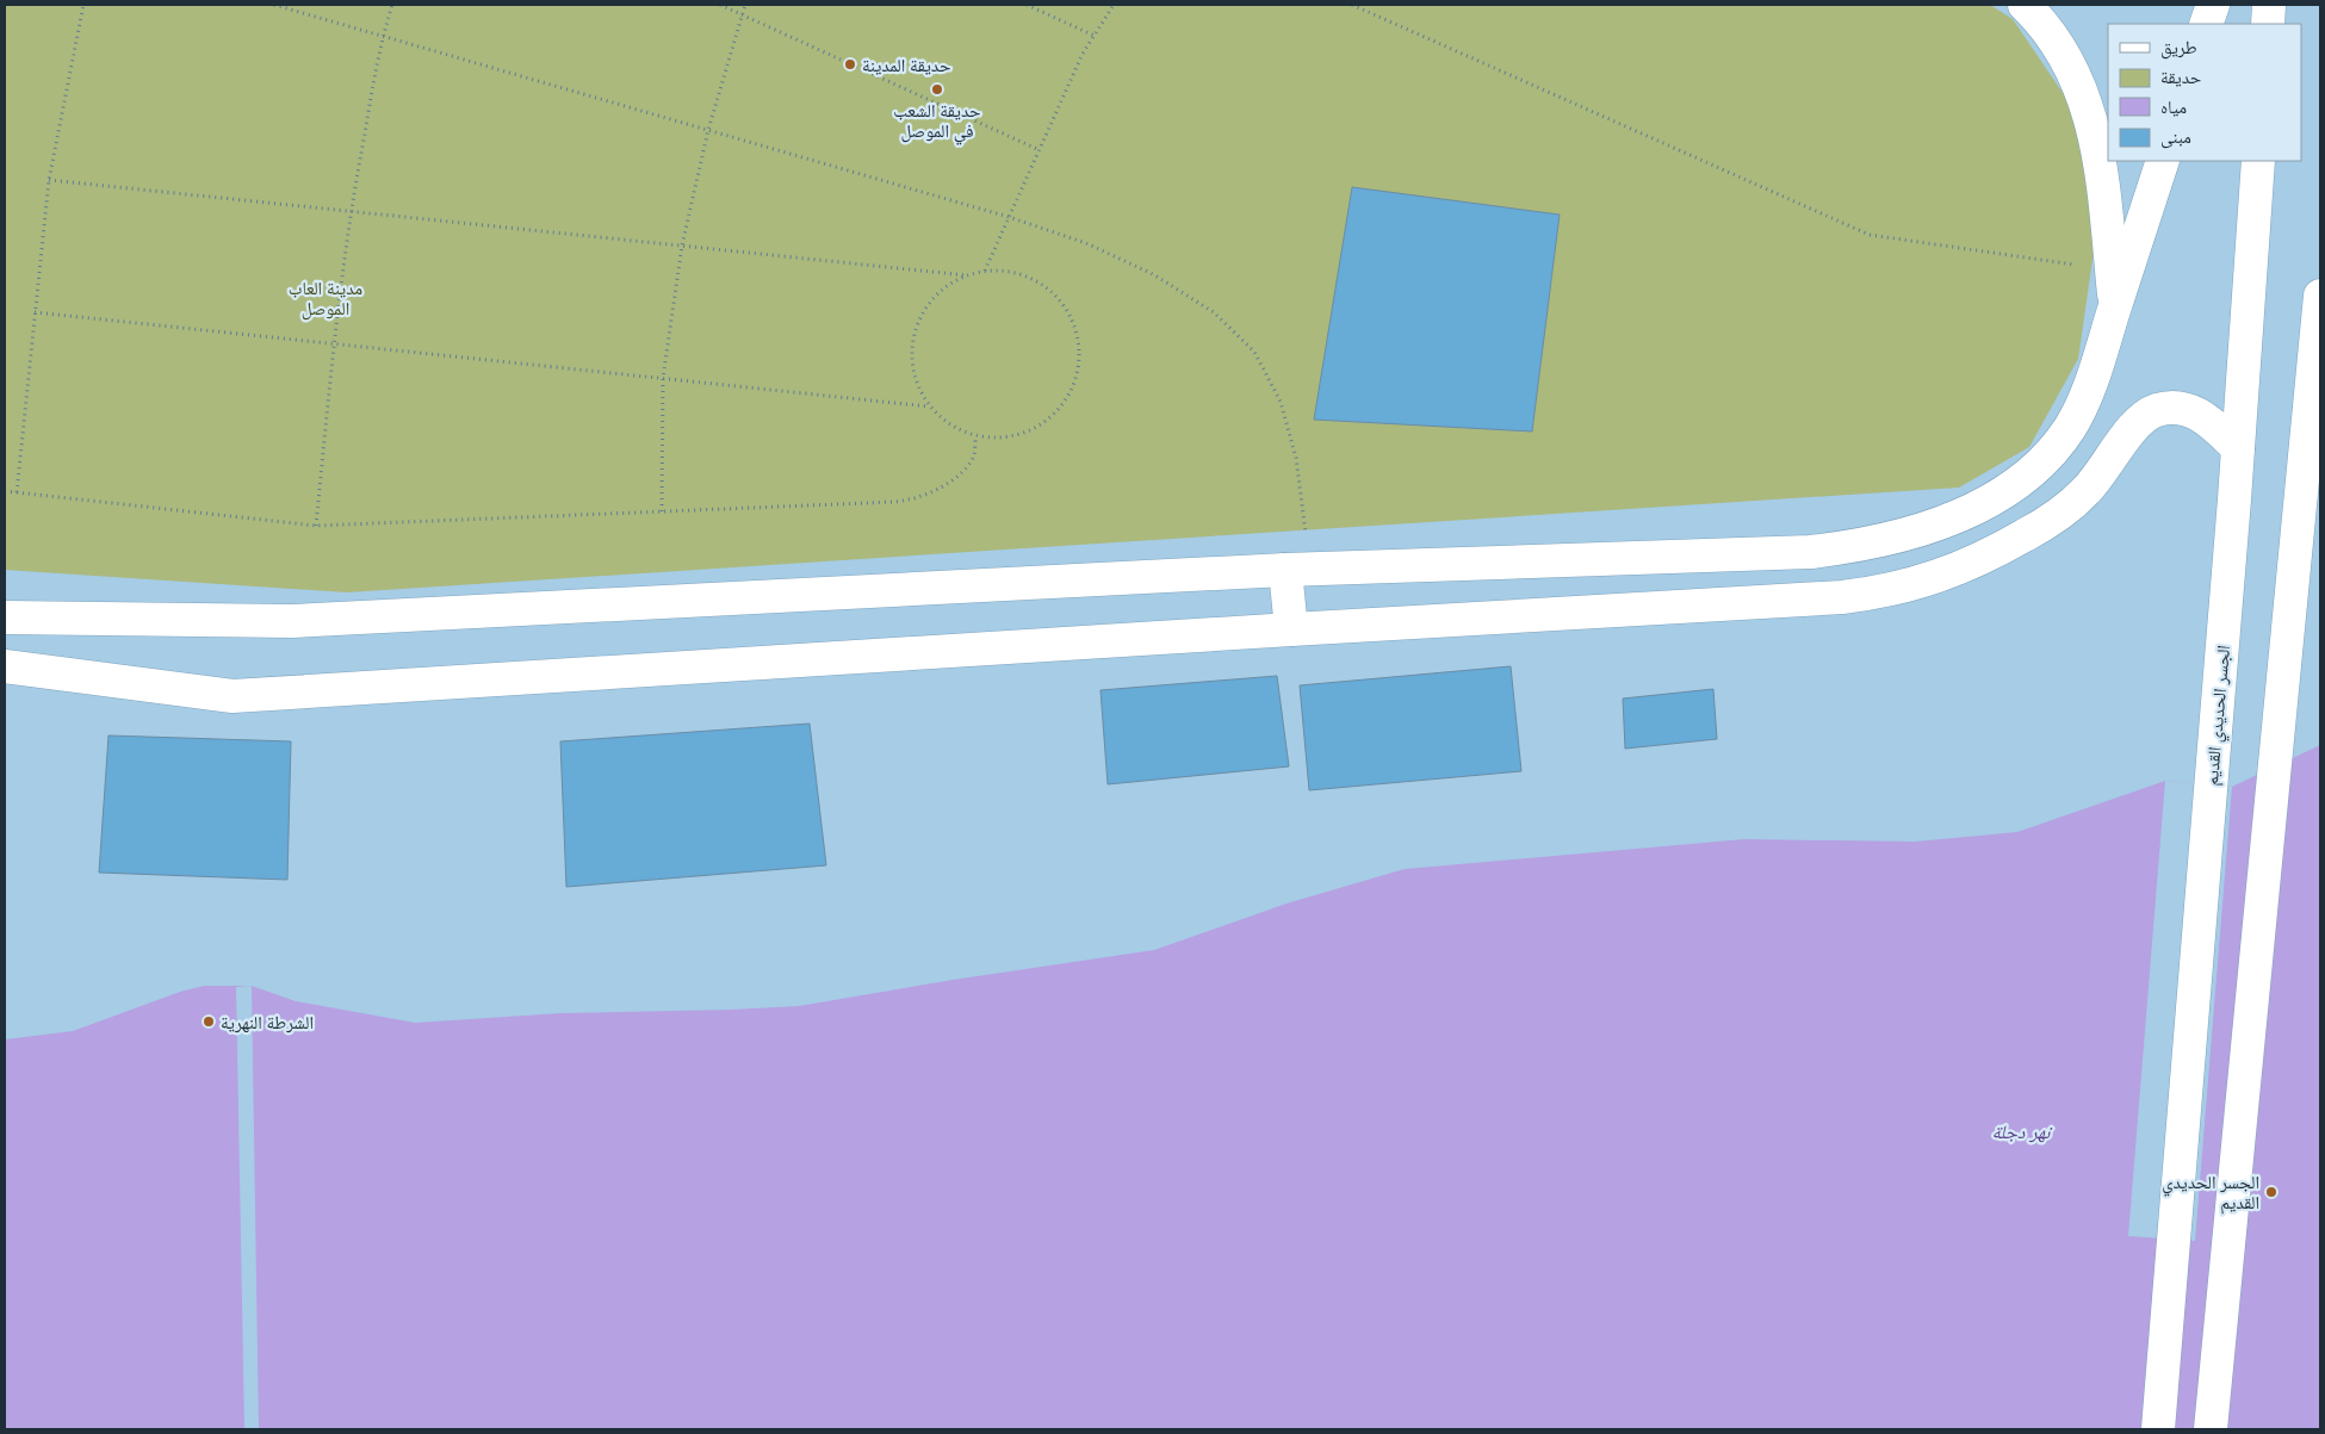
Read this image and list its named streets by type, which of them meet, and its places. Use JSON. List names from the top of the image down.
{
  "streets": {
    "main road": ["الجسر الحديدي القديم"]
  },
  "water": ["نهر دجلة"],
  "parks": ["مدينة العاب الموصل"],
  "places": [
    "حديقة المدينة",
    "حديقة الشعب في الموصل",
    "الشرطة النهرية",
    "الجسر الحديدي القديم"
  ],
  "legend": [
    "طريق",
    "حديقة",
    "مياه",
    "مبنى"
  ]
}
